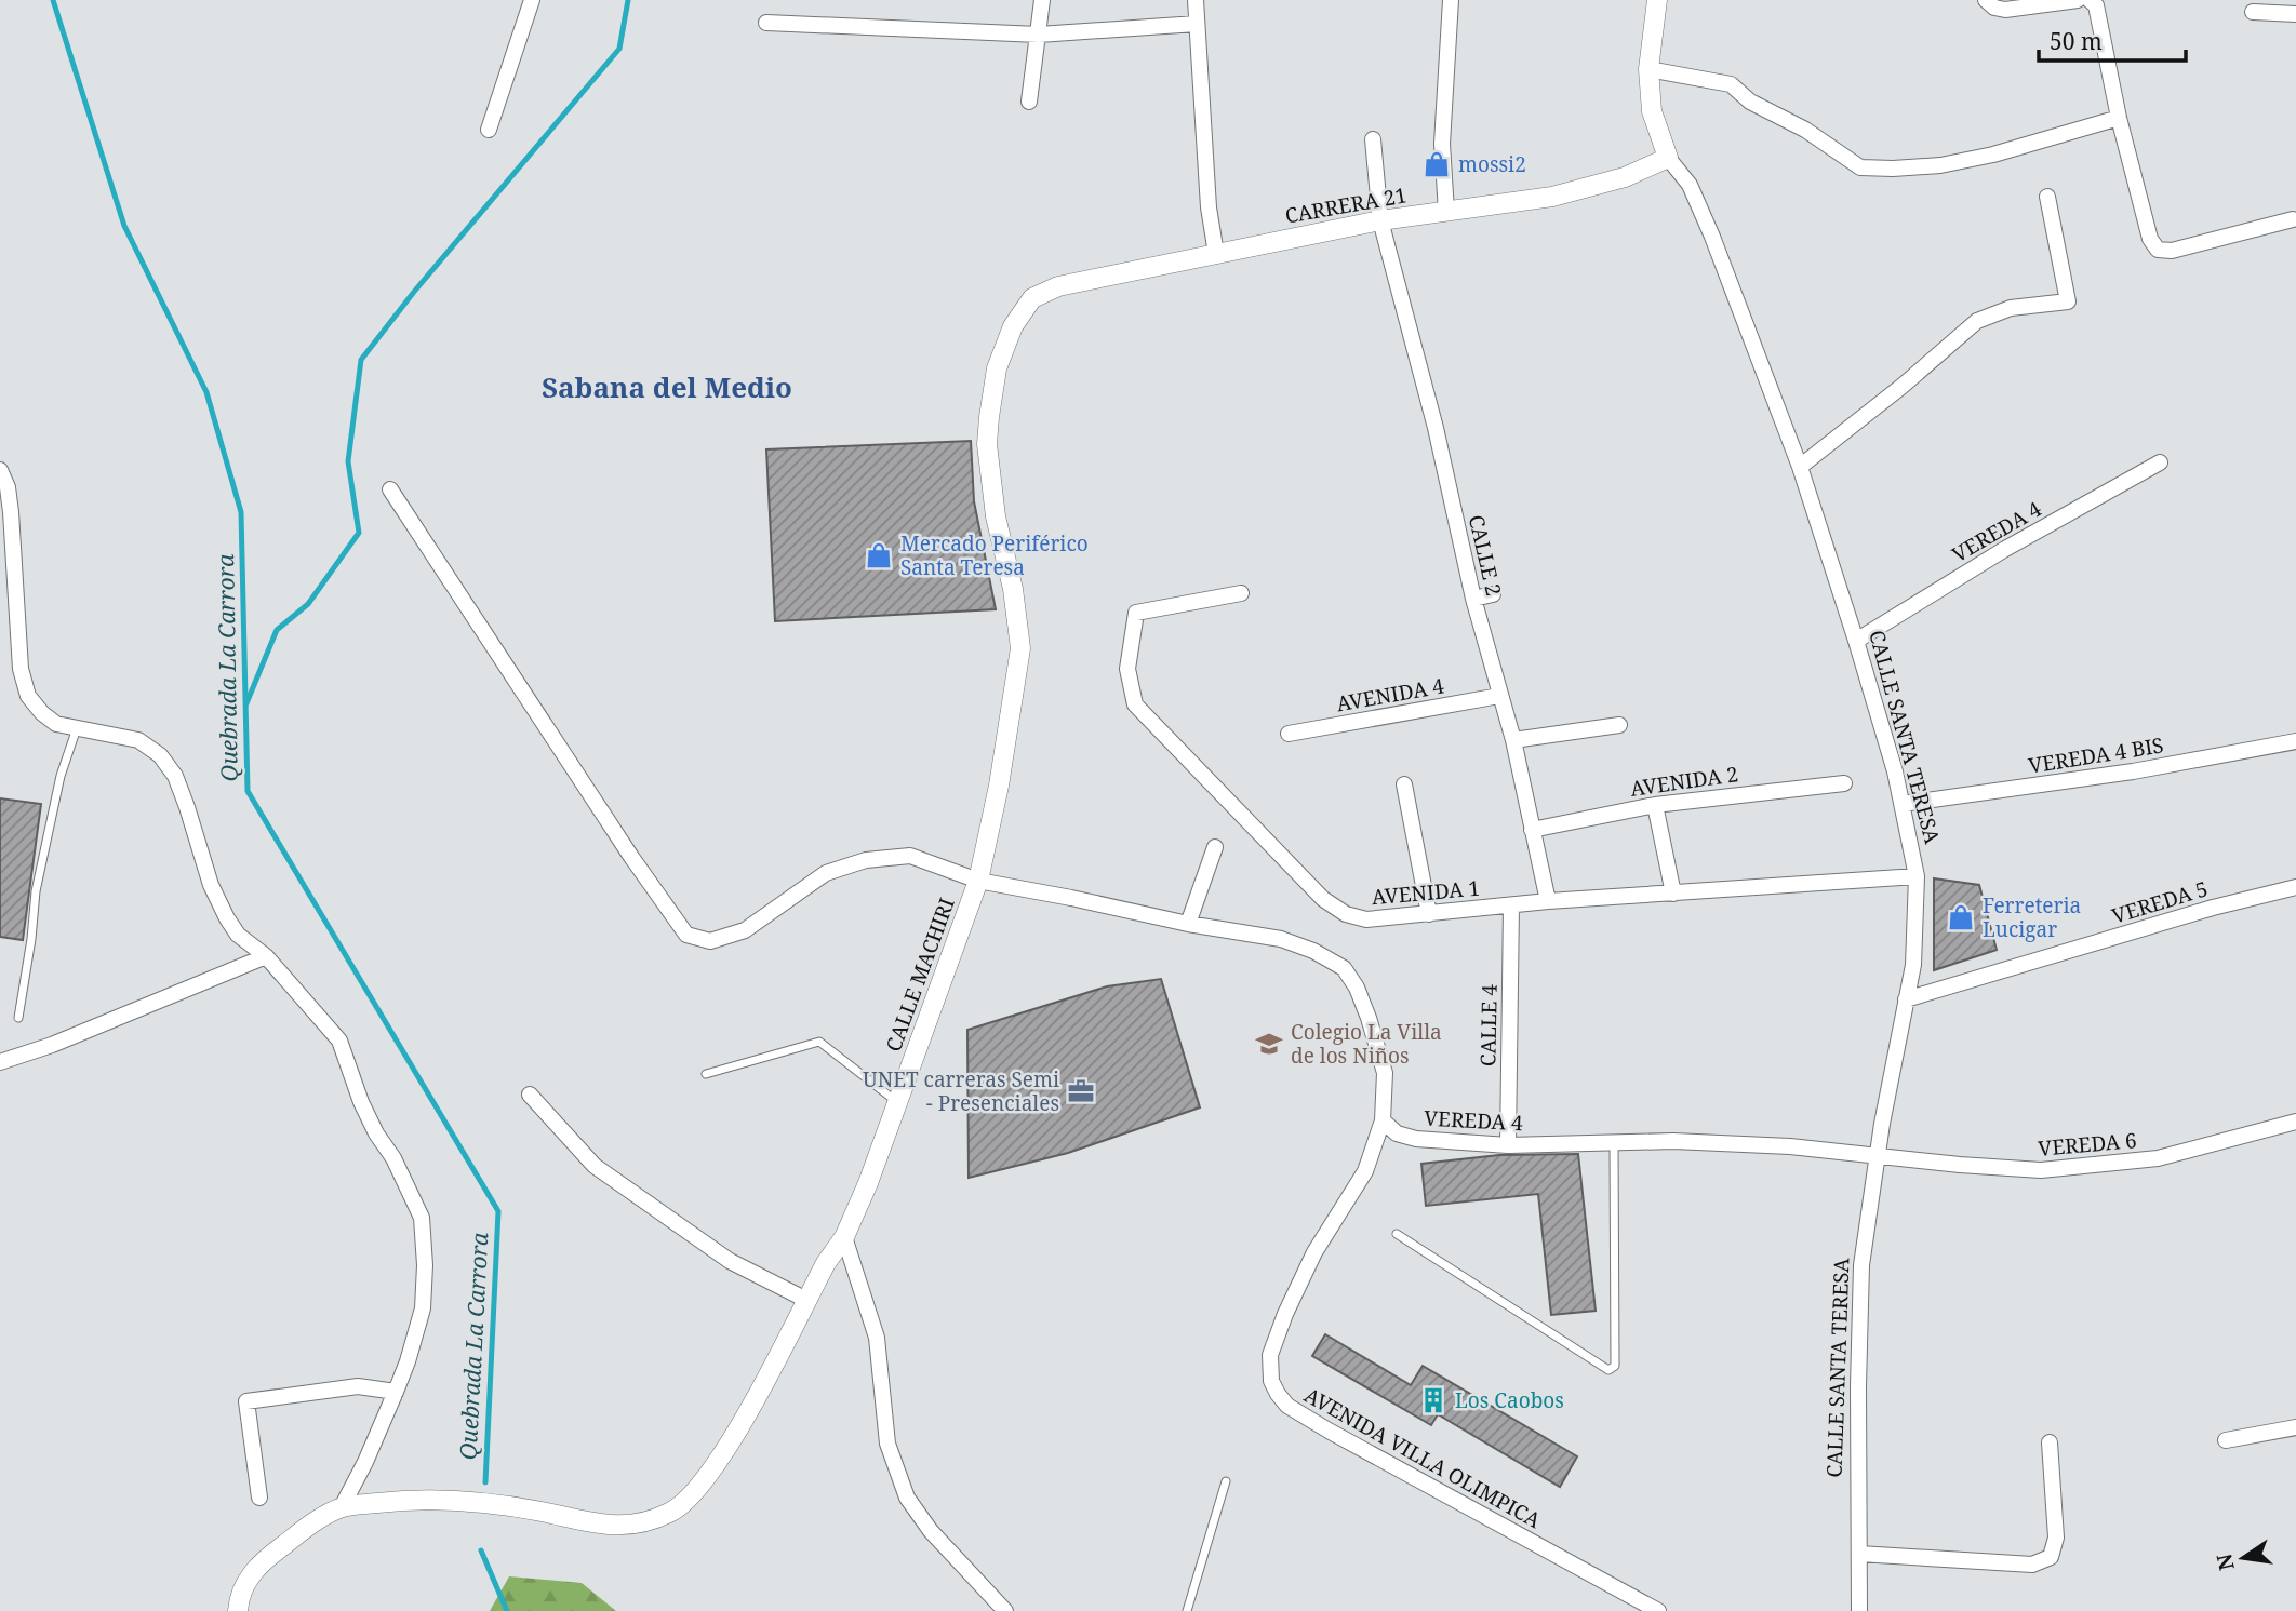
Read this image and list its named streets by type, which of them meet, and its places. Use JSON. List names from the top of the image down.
{
  "streets": {
    "street": [
      "CARRERA 21",
      "VEREDA 4",
      "CALLE 2",
      "AVENIDA 4",
      "CALLE SANTA TERESA",
      "VEREDA 4 BIS",
      "AVENIDA 2",
      "AVENIDA 1",
      "VEREDA 5",
      "CALLE MACHIRI",
      "CALLE 4",
      "VEREDA 6",
      "AVENIDA VILLA OLIMPICA"
    ]
  },
  "crossings": [
    ["CARRERA 21", "CALLE 2"],
    ["CARRERA 21", "CALLE SANTA TERESA"],
    ["CARRERA 21", "CALLE MACHIRI"],
    ["VEREDA 4", "CALLE SANTA TERESA"],
    ["VEREDA 4", "CALLE 4"],
    ["VEREDA 4", "VEREDA 6"],
    ["VEREDA 4", "AVENIDA VILLA OLIMPICA"],
    ["CALLE 2", "AVENIDA 4"],
    ["CALLE 2", "AVENIDA 2"],
    ["CALLE 2", "AVENIDA 1"],
    ["CALLE SANTA TERESA", "VEREDA 4 BIS"],
    ["CALLE SANTA TERESA", "AVENIDA 1"],
    ["CALLE SANTA TERESA", "VEREDA 5"],
    ["CALLE SANTA TERESA", "VEREDA 6"],
    ["AVENIDA 1", "CALLE 4"]
  ],
  "districts": ["Sabana del Medio"],
  "water": ["Quebrada La Carrora"],
  "places": {
    "shop": ["mossi2", "Mercado Periférico Santa Teresa", "Ferreteria Lucigar"],
    "school or university": ["Colegio La Villa de los Niños"],
    "office": ["UNET carreras Semi - Presenciales"],
    "building": ["Los Caobos"]
  },
  "scale_bar": "50 m",
  "north": "left"
}
